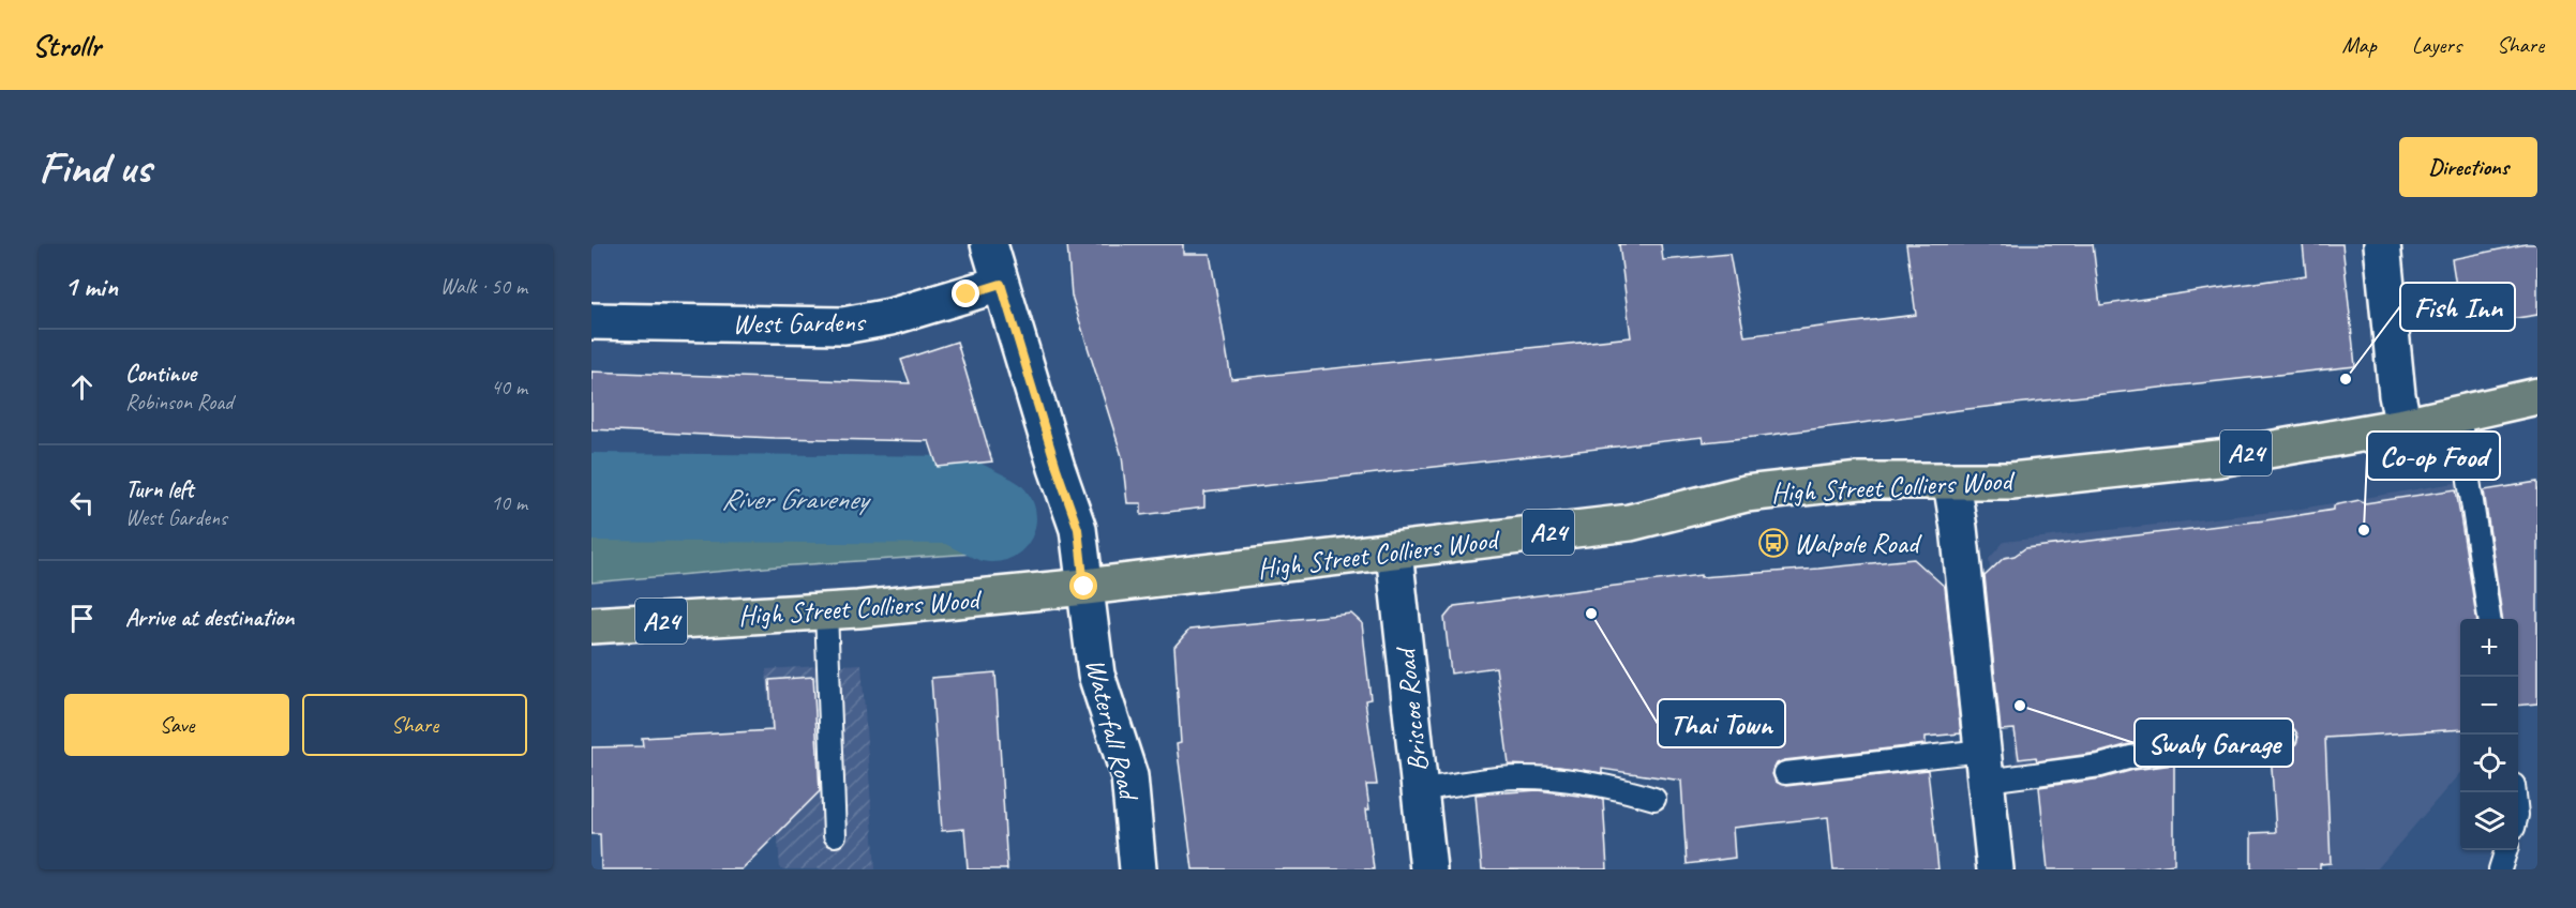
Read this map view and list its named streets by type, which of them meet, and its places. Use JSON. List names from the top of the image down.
{
  "streets": {
    "highway": ["A24", "High Street Colliers Wood"],
    "street": ["West Gardens", "Briscoe Road", "Waterfall Road"]
  },
  "crossings": [
    ["West Gardens", "Waterfall Road"],
    ["High Street Colliers Wood", "Briscoe Road"],
    ["High Street Colliers Wood", "Waterfall Road"]
  ],
  "water": ["River Graveney"],
  "places": {
    "other": [
      "Fish Inn",
      "Co-op Food",
      "Thai Town",
      "Swaly Garage"
    ],
    "bus stop": ["Walpole Road"]
  },
  "page": {
    "header": "Strollr",
    "nav": ["Map", "Layers", "Share"],
    "buttons": [
      "Directions",
      ["Save", "Share"]
    ],
    "title": "Find us",
    "heading": ["1 min", "Walk · 50 m"],
    "list": [
      ["Continue", "Robinson Road", "40 m"],
      ["Turn left", "West Gardens", "10 m"],
      "Arrive at destination"
    ],
    "map_buttons": ["+", "−"]
  }
}
